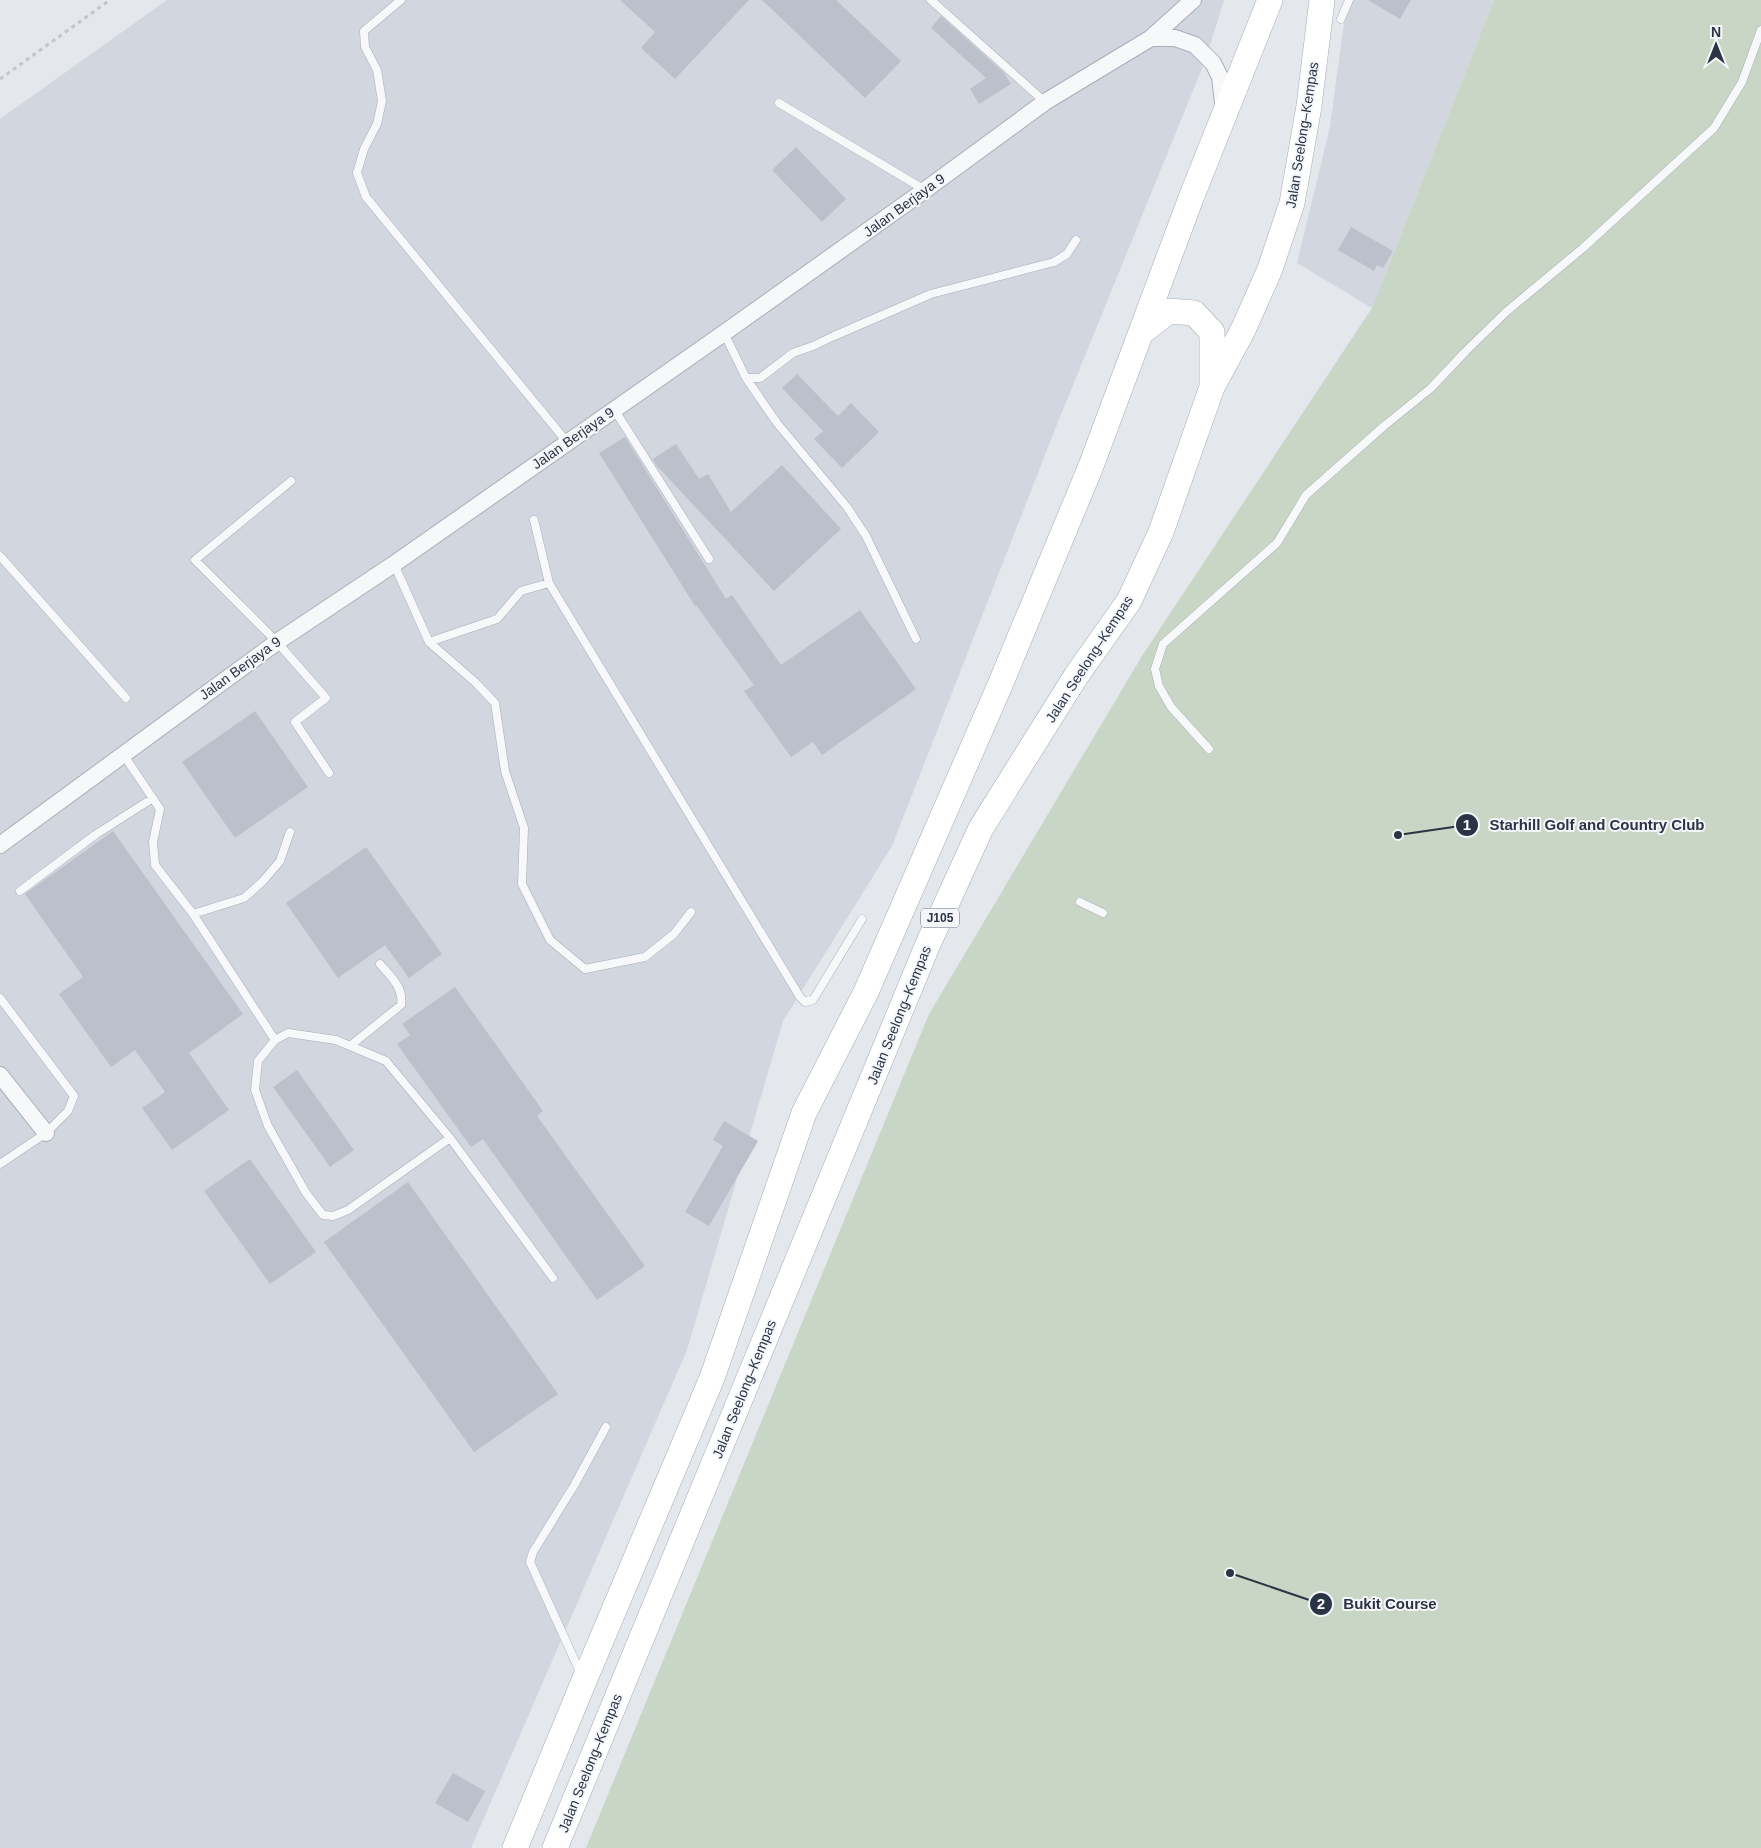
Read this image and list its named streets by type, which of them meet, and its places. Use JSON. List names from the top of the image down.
{
  "streets": {
    "main road": ["Jalan Seelong–Kempas", "J105"],
    "street": ["Jalan Berjaya 9"]
  },
  "places": ["Starhill Golf and Country Club", "Bukit Course"],
  "north": "top"
}
